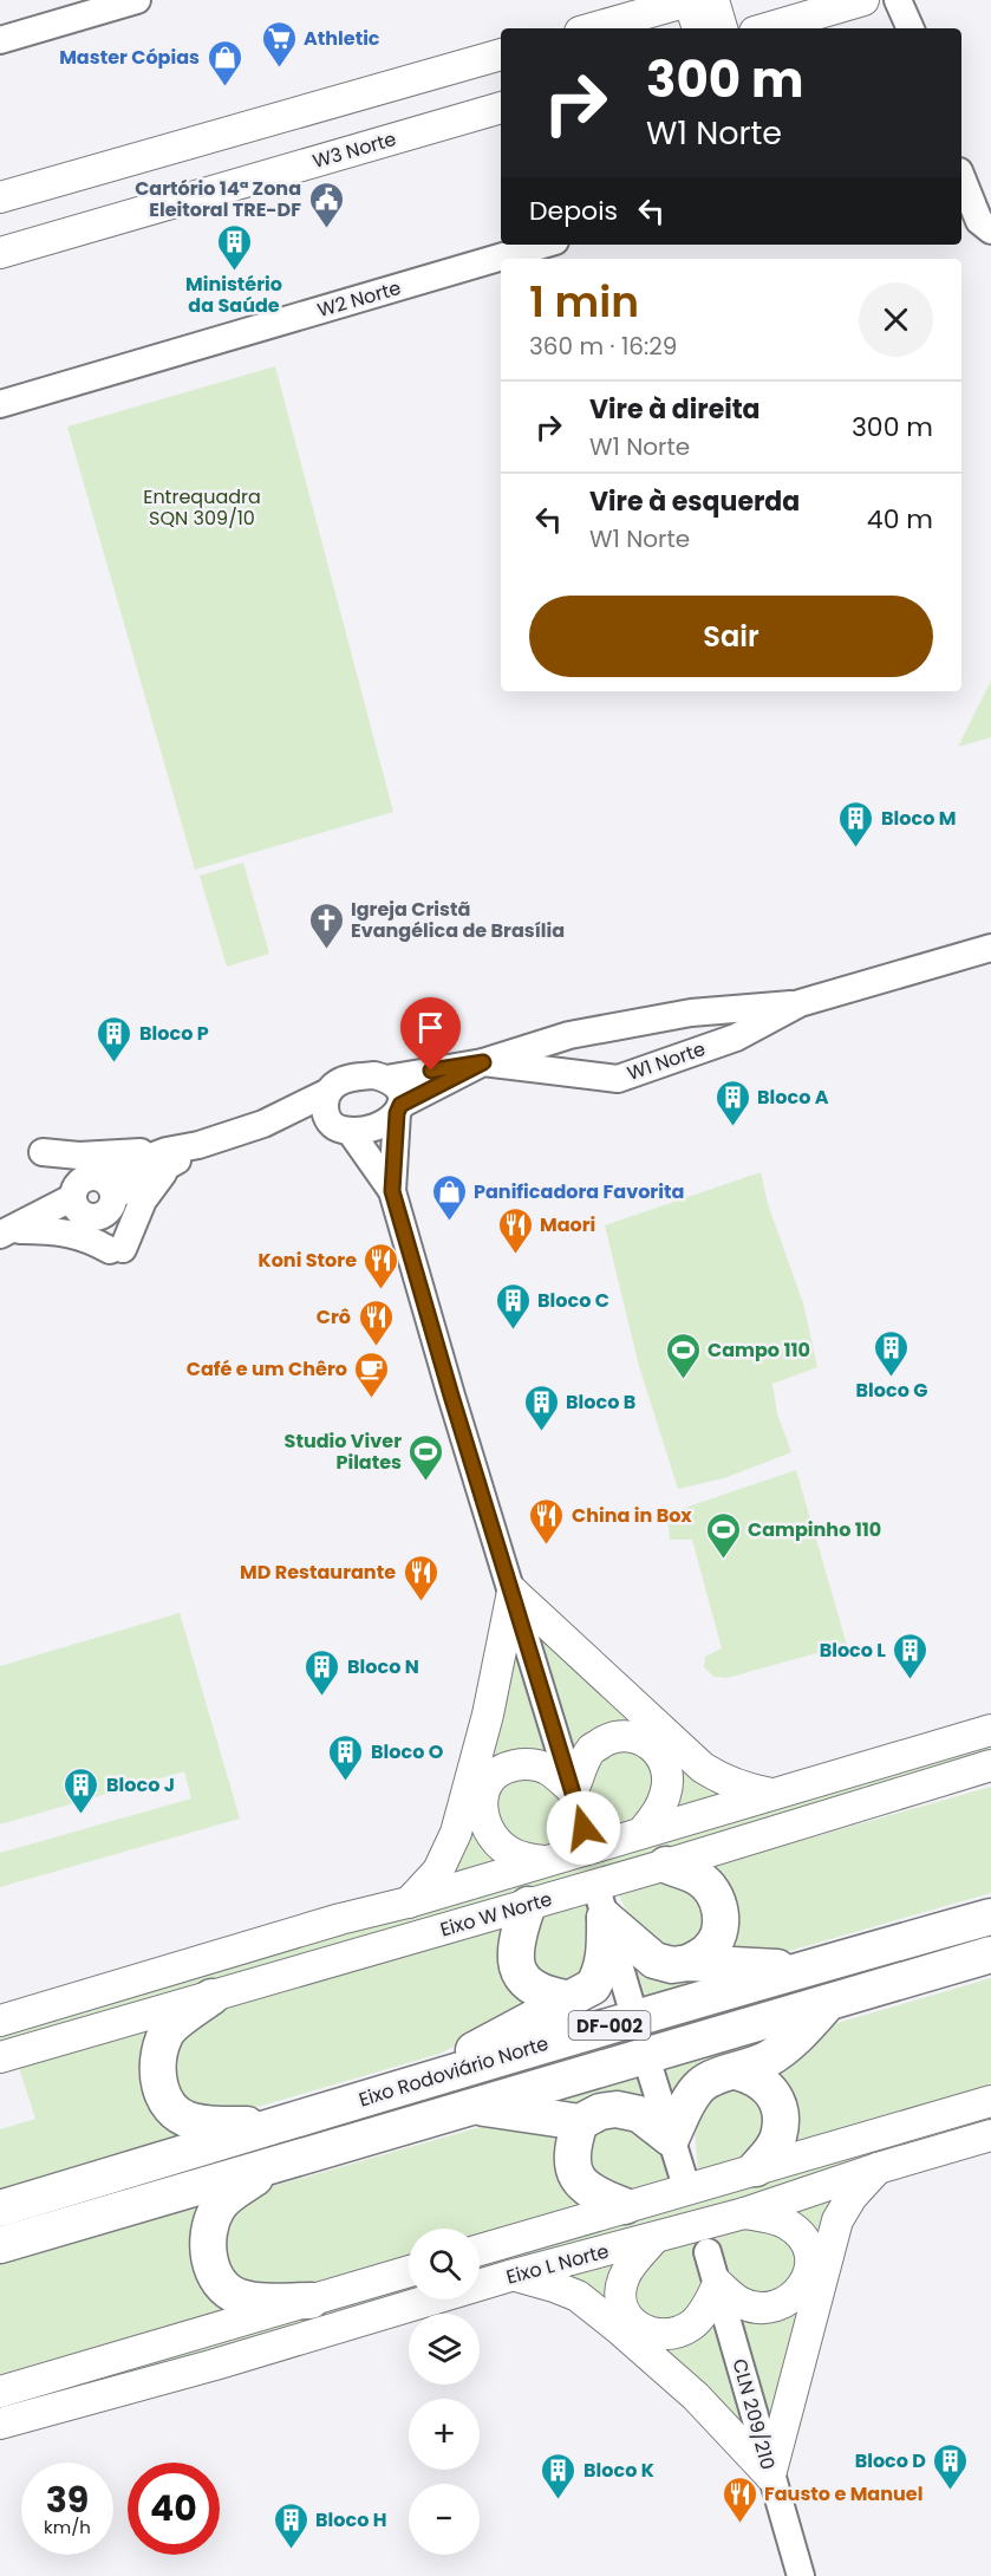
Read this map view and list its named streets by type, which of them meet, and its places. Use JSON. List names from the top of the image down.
{
  "streets": {
    "highway": ["DF-002", "Eixo Rodoviário Norte"],
    "main road": ["W3 Norte", "Eixo W Norte", "Eixo L Norte"],
    "street": ["W2 Norte", "W1 Norte", "CLN 209/210"]
  },
  "parks": ["Entrequadra SQN 309/10"],
  "places": {
    "supermarket": ["Athletic"],
    "shop": ["Master Cópias", "Panificadora Favorita"],
    "public building": ["Cartório 14ª Zona Eleitoral TRE-DF"],
    "building": [
      "Ministério da Saúde",
      "Bloco M",
      "Bloco P",
      "Bloco A",
      "Bloco C",
      "Bloco G",
      "Bloco B",
      "Bloco L",
      "Bloco N",
      "Bloco O",
      "Bloco J",
      "Bloco D",
      "Bloco K",
      "Bloco H"
    ],
    "church": ["Igreja Cristã Evangélica de Brasília"],
    "restaurant": [
      "Maori",
      "Koni Store",
      "Crô",
      "China in Box",
      "MD Restaurante",
      "Fausto e Manuel"
    ],
    "sports": ["Campo 110", "Studio Viver Pilates", "Campinho 110"],
    "cafe": ["Café e um Chêro"]
  },
  "page": {
    "turn": ["300 m", "W1 Norte"],
    "then": "Depois",
    "heading": ["1 min", "360 m · 16:29"],
    "list": [
      {
        "name": "Vire à direita",
        "note": "W1 Norte",
        "value": "300 m"
      },
      {
        "name": "Vire à esquerda",
        "note": "W1 Norte",
        "value": "40 m"
      }
    ],
    "buttons": "Sair",
    "map_buttons": ["+", "−"],
    "speed": "39 km/h",
    "limit": "40"
  }
}
